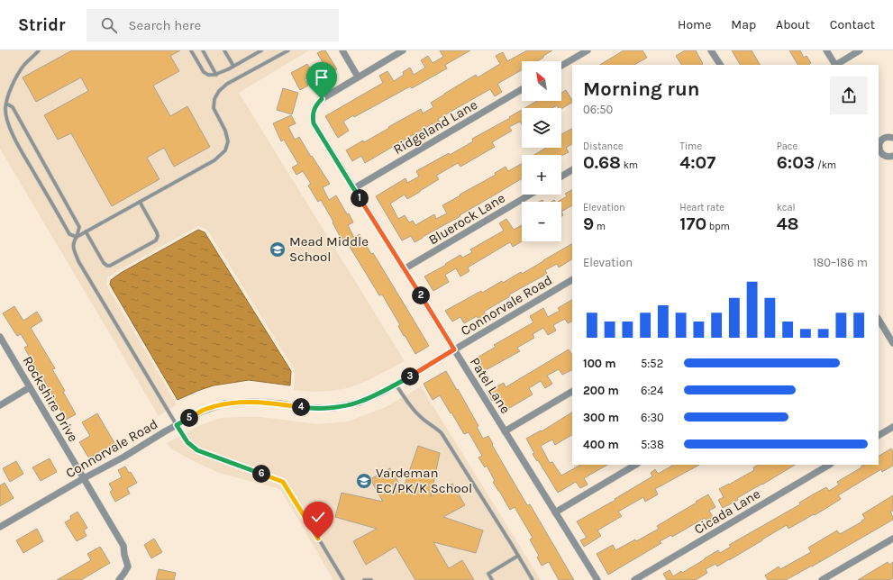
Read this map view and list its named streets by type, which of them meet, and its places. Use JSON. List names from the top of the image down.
{
  "streets": {
    "street": [
      "Ridgeland Lane",
      "Bluerock Lane",
      "Connorvale Road",
      "Patel Lane",
      "Rockshire Drive",
      "Cicada Lane"
    ]
  },
  "crossings": [
    ["Ridgeland Lane", "Patel Lane"],
    ["Bluerock Lane", "Patel Lane"],
    ["Connorvale Road", "Patel Lane"],
    ["Connorvale Road", "Rockshire Drive"]
  ],
  "places": {
    "school or university": ["Mead Middle School", "Vardeman EC/PK/K School"]
  },
  "north": "top left",
  "page": {
    "header": "Stridr",
    "search": "Search here",
    "nav": [
      "Home",
      "Map",
      "About",
      "Contact"
    ],
    "map_buttons": ["+", "−"],
    "heading": ["Morning run", "06:50"],
    "stats": [
      ["Distance", "0.68 km"],
      ["Time", "4:07"],
      ["Pace", "6:03 /km"],
      ["Elevation", "9 m"],
      ["Heart rate", "170 bpm"],
      ["kcal", "48"]
    ],
    "pins": [
      "1",
      "2",
      "3",
      "4",
      "5",
      "6"
    ],
    "chart": ["Elevation", "180–186 m"],
    "list": [
      {
        "name": "100 m",
        "note": "5:52"
      },
      {
        "name": "200 m",
        "note": "6:24"
      },
      {
        "name": "300 m",
        "note": "6:30"
      },
      {
        "name": "400 m",
        "note": "5:38"
      }
    ]
  }
}
